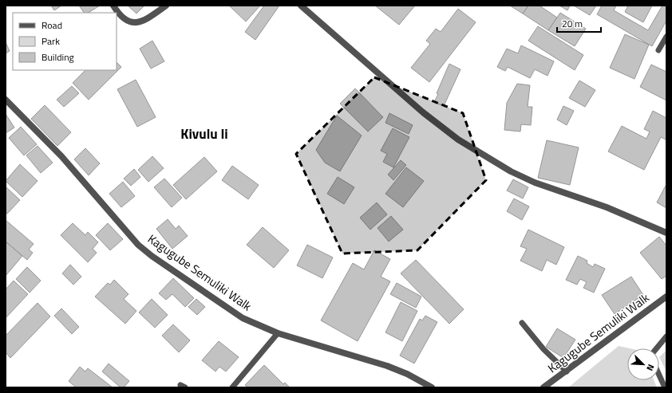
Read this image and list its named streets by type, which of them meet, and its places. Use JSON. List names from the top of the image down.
{
  "streets": {
    "street": ["Kagugube Semuliki Walk"]
  },
  "districts": ["Kivulu Ii"],
  "legend": ["Road", "Park", "Building"],
  "scale_bar": "20 m",
  "north": "bottom right"
}
